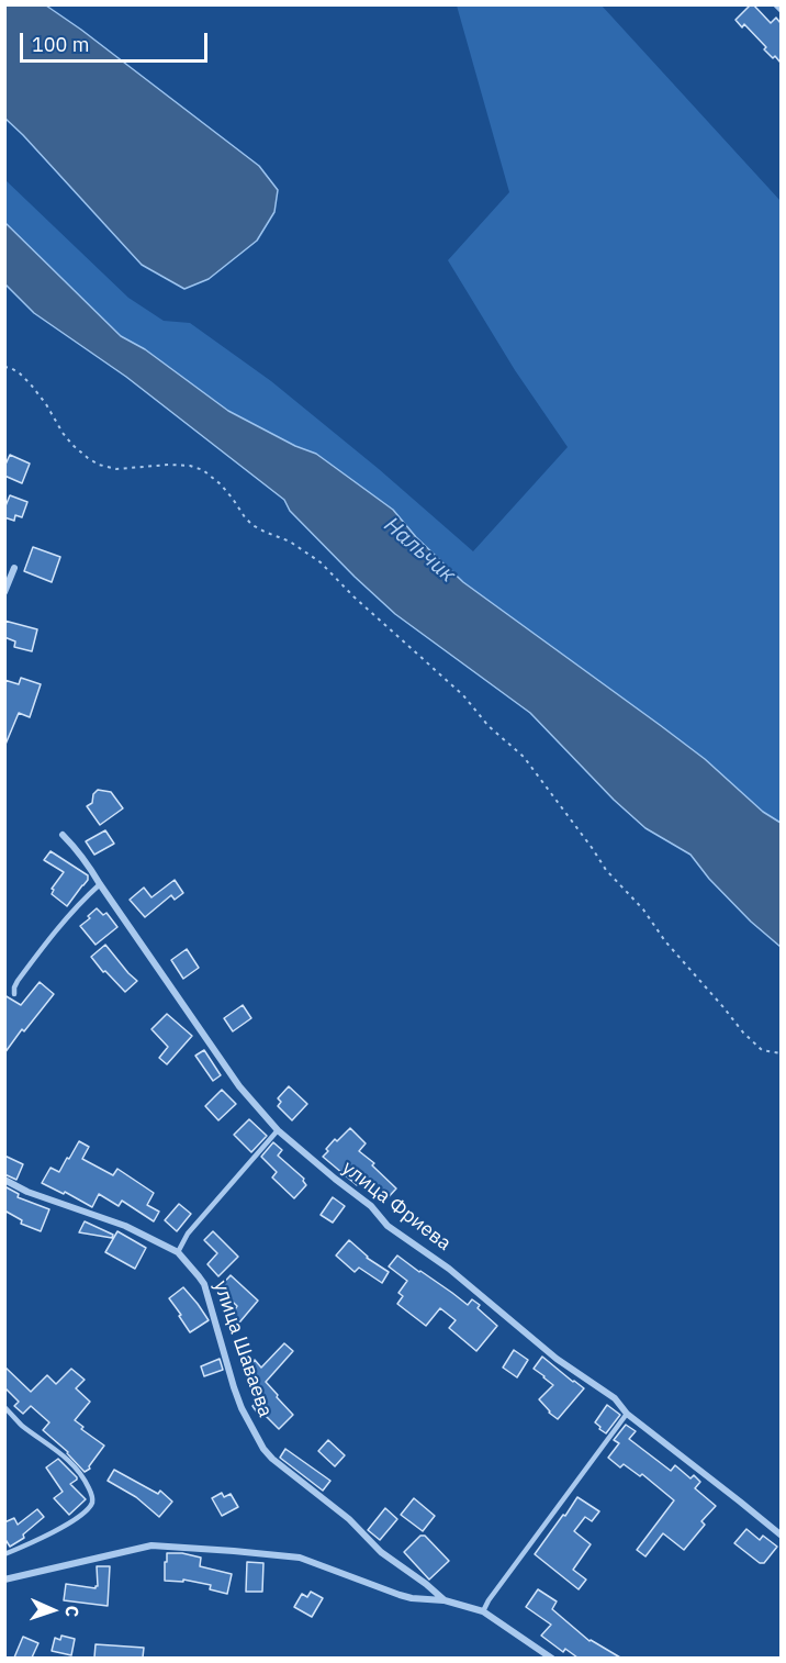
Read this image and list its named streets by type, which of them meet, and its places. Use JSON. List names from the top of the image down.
{
  "streets": {
    "street": ["улица Фриева", "улица Шаваева"]
  },
  "water": ["Нальчик"],
  "scale_bar": "100 m",
  "north": "right"
}
